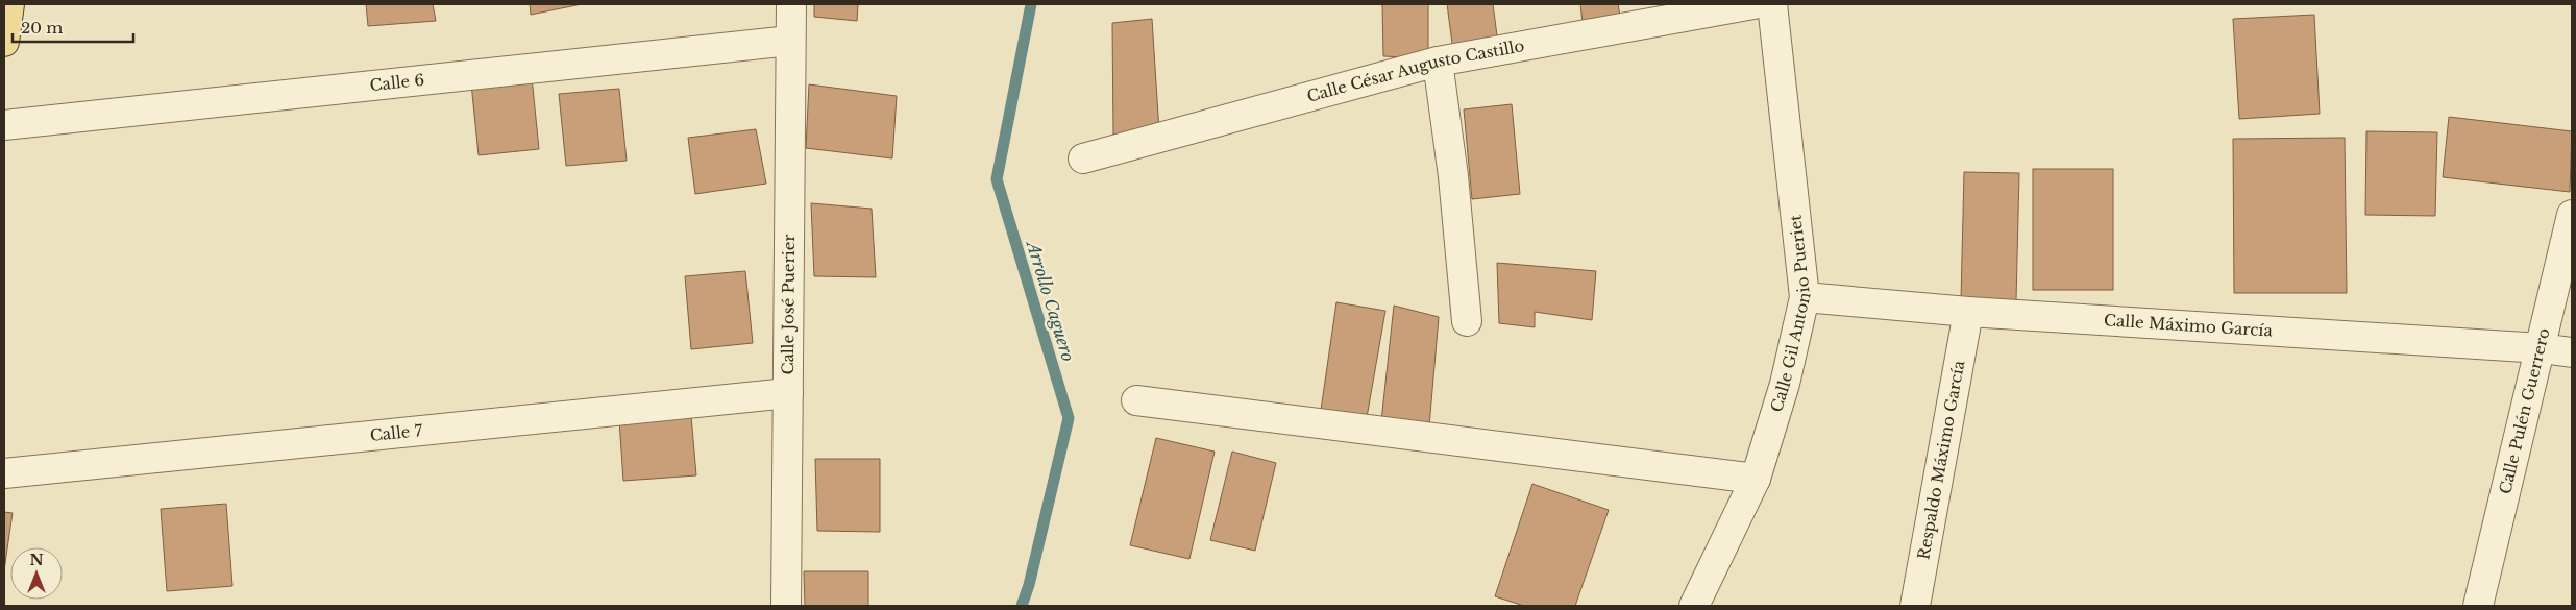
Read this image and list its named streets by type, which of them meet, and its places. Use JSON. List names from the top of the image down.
{
  "streets": {
    "street": [
      "Calle César Augusto Castillo",
      "Calle 6",
      "Calle José Puerier",
      "Calle Gil Antonio Pueriet",
      "Calle Máximo García",
      "Calle Pulén Guerrero",
      "Calle 7",
      "Respaldo Máximo García"
    ]
  },
  "crossings": [
    ["Calle 6", "Calle José Puerier"],
    ["Calle José Puerier", "Calle 7"],
    ["Calle Gil Antonio Pueriet", "Calle Máximo García"],
    ["Calle Máximo García", "Calle Pulén Guerrero"],
    ["Calle Máximo García", "Respaldo Máximo García"]
  ],
  "water": ["Arrollo Caguero"],
  "scale_bar": "20 m",
  "north": "top"
}
